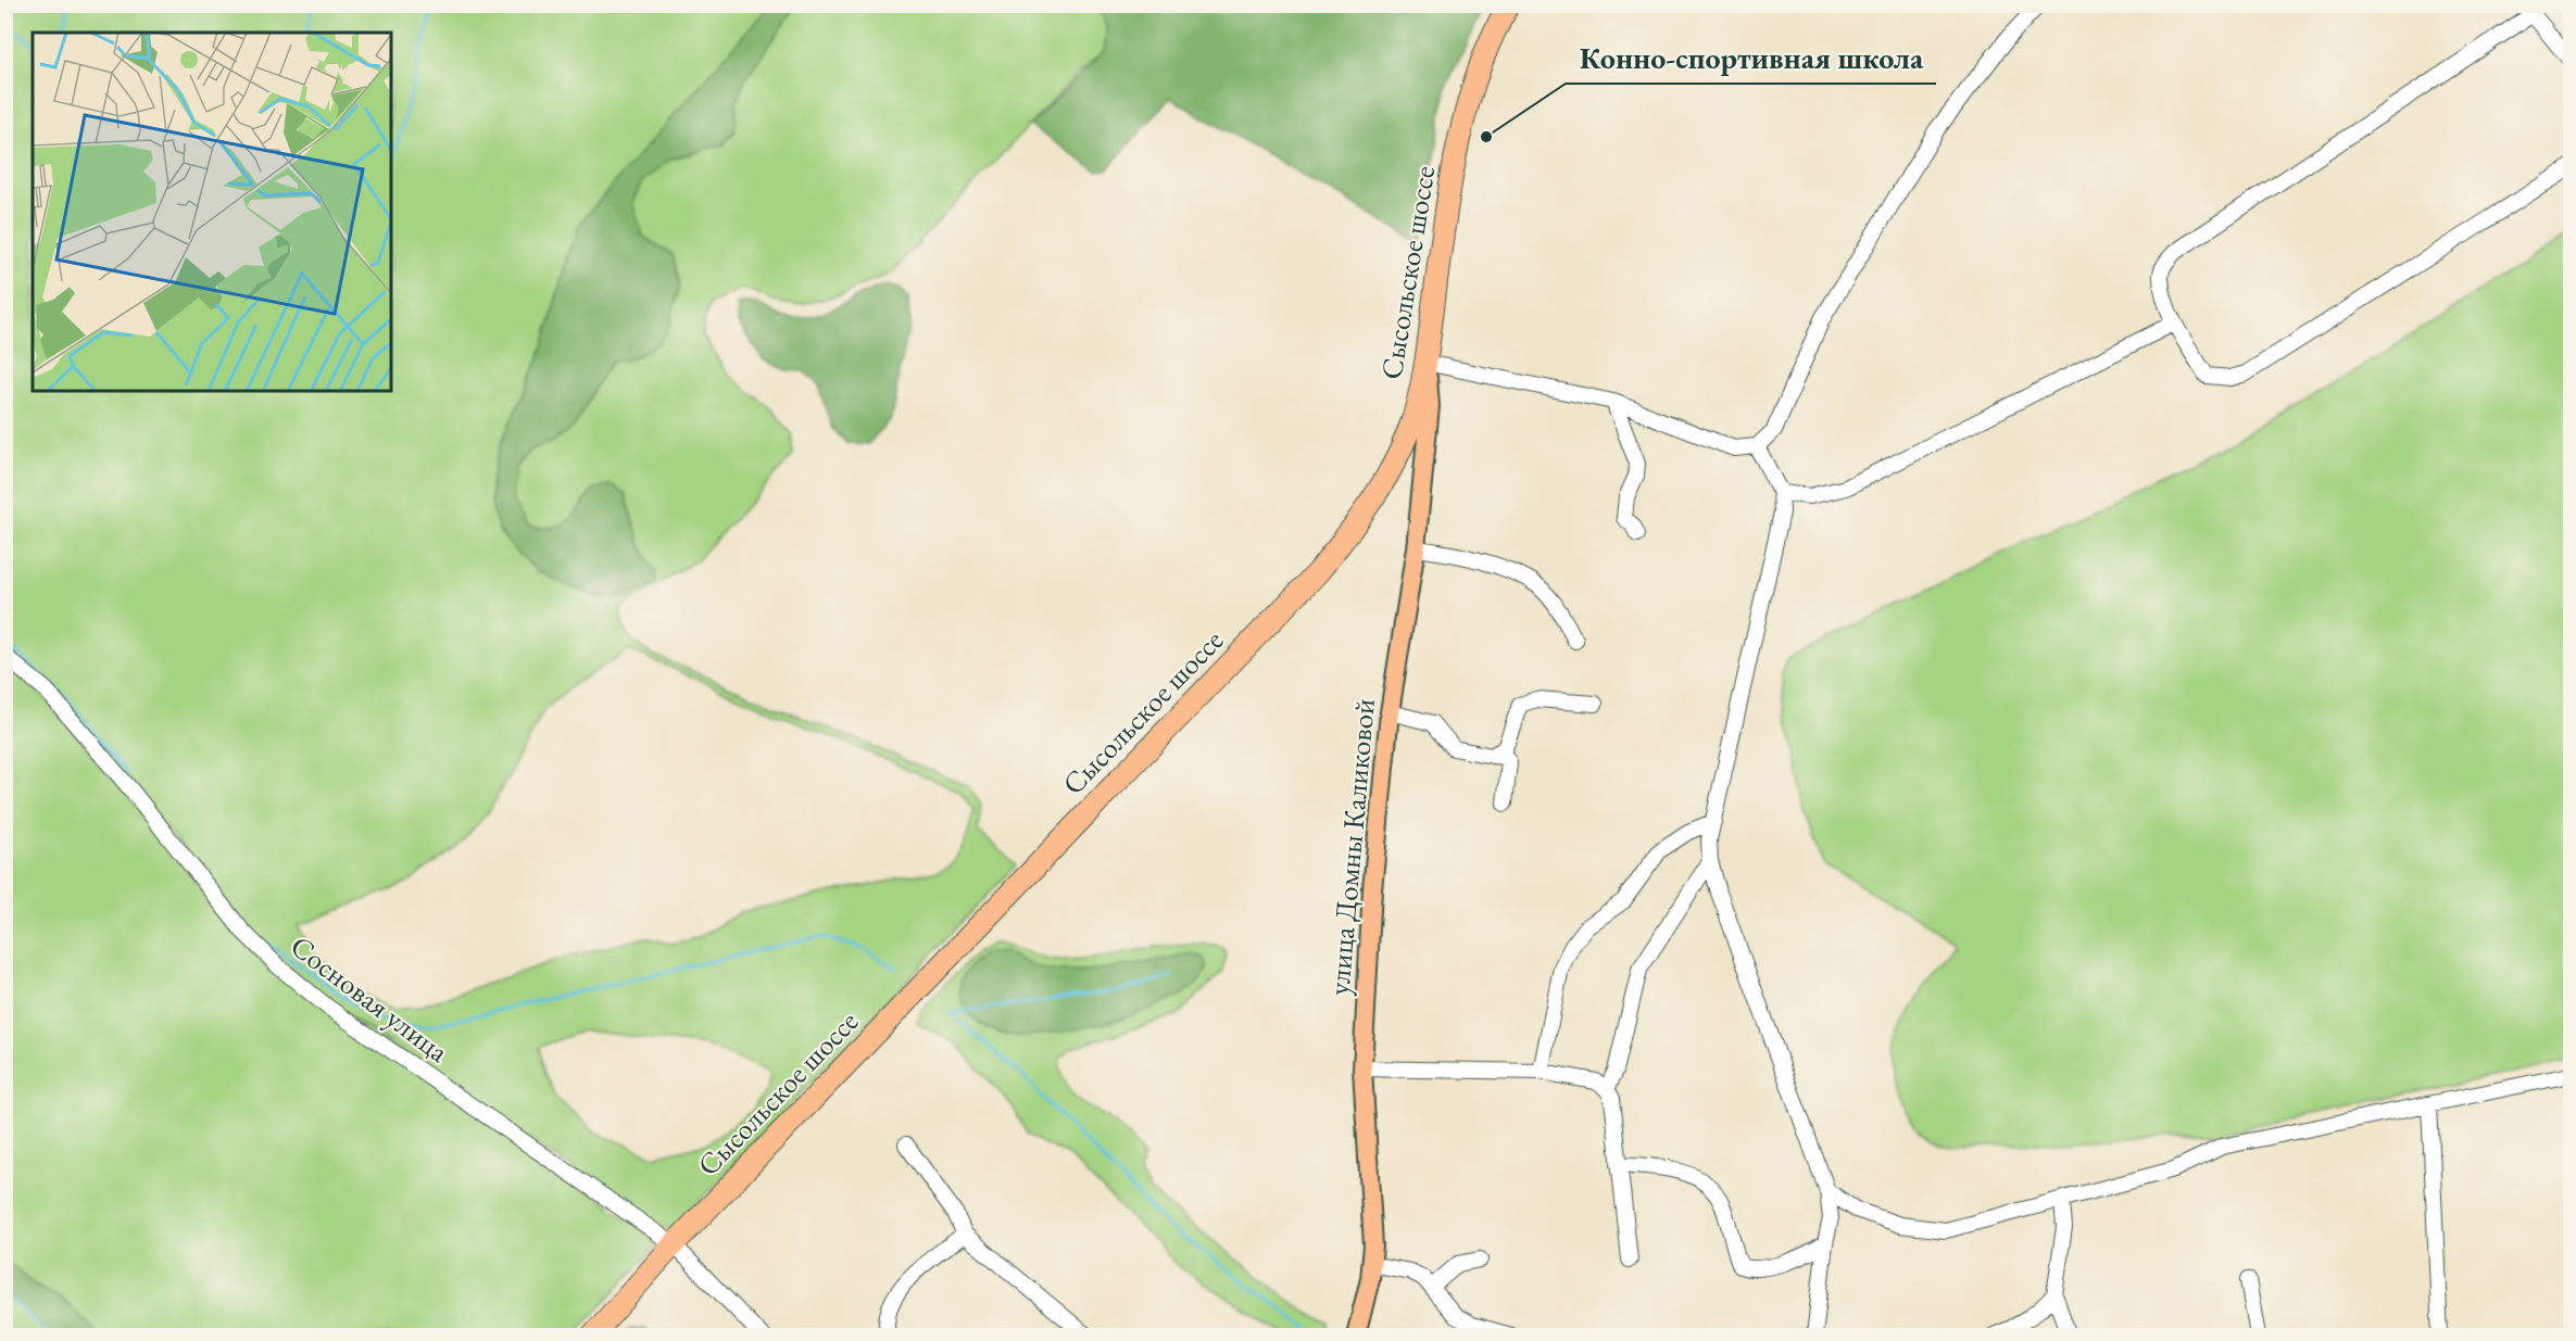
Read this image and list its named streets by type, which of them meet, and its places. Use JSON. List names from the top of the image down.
{
  "streets": {
    "highway": ["Сысольское шоссе"],
    "main road": ["улица Домны Каликовой"],
    "street": ["Сосновая улица"]
  },
  "crossings": [
    ["Сысольское шоссе", "улица Домны Каликовой"],
    ["Сысольское шоссе", "Сосновая улица"]
  ],
  "places": ["Конно-спортивная школа"]
}
